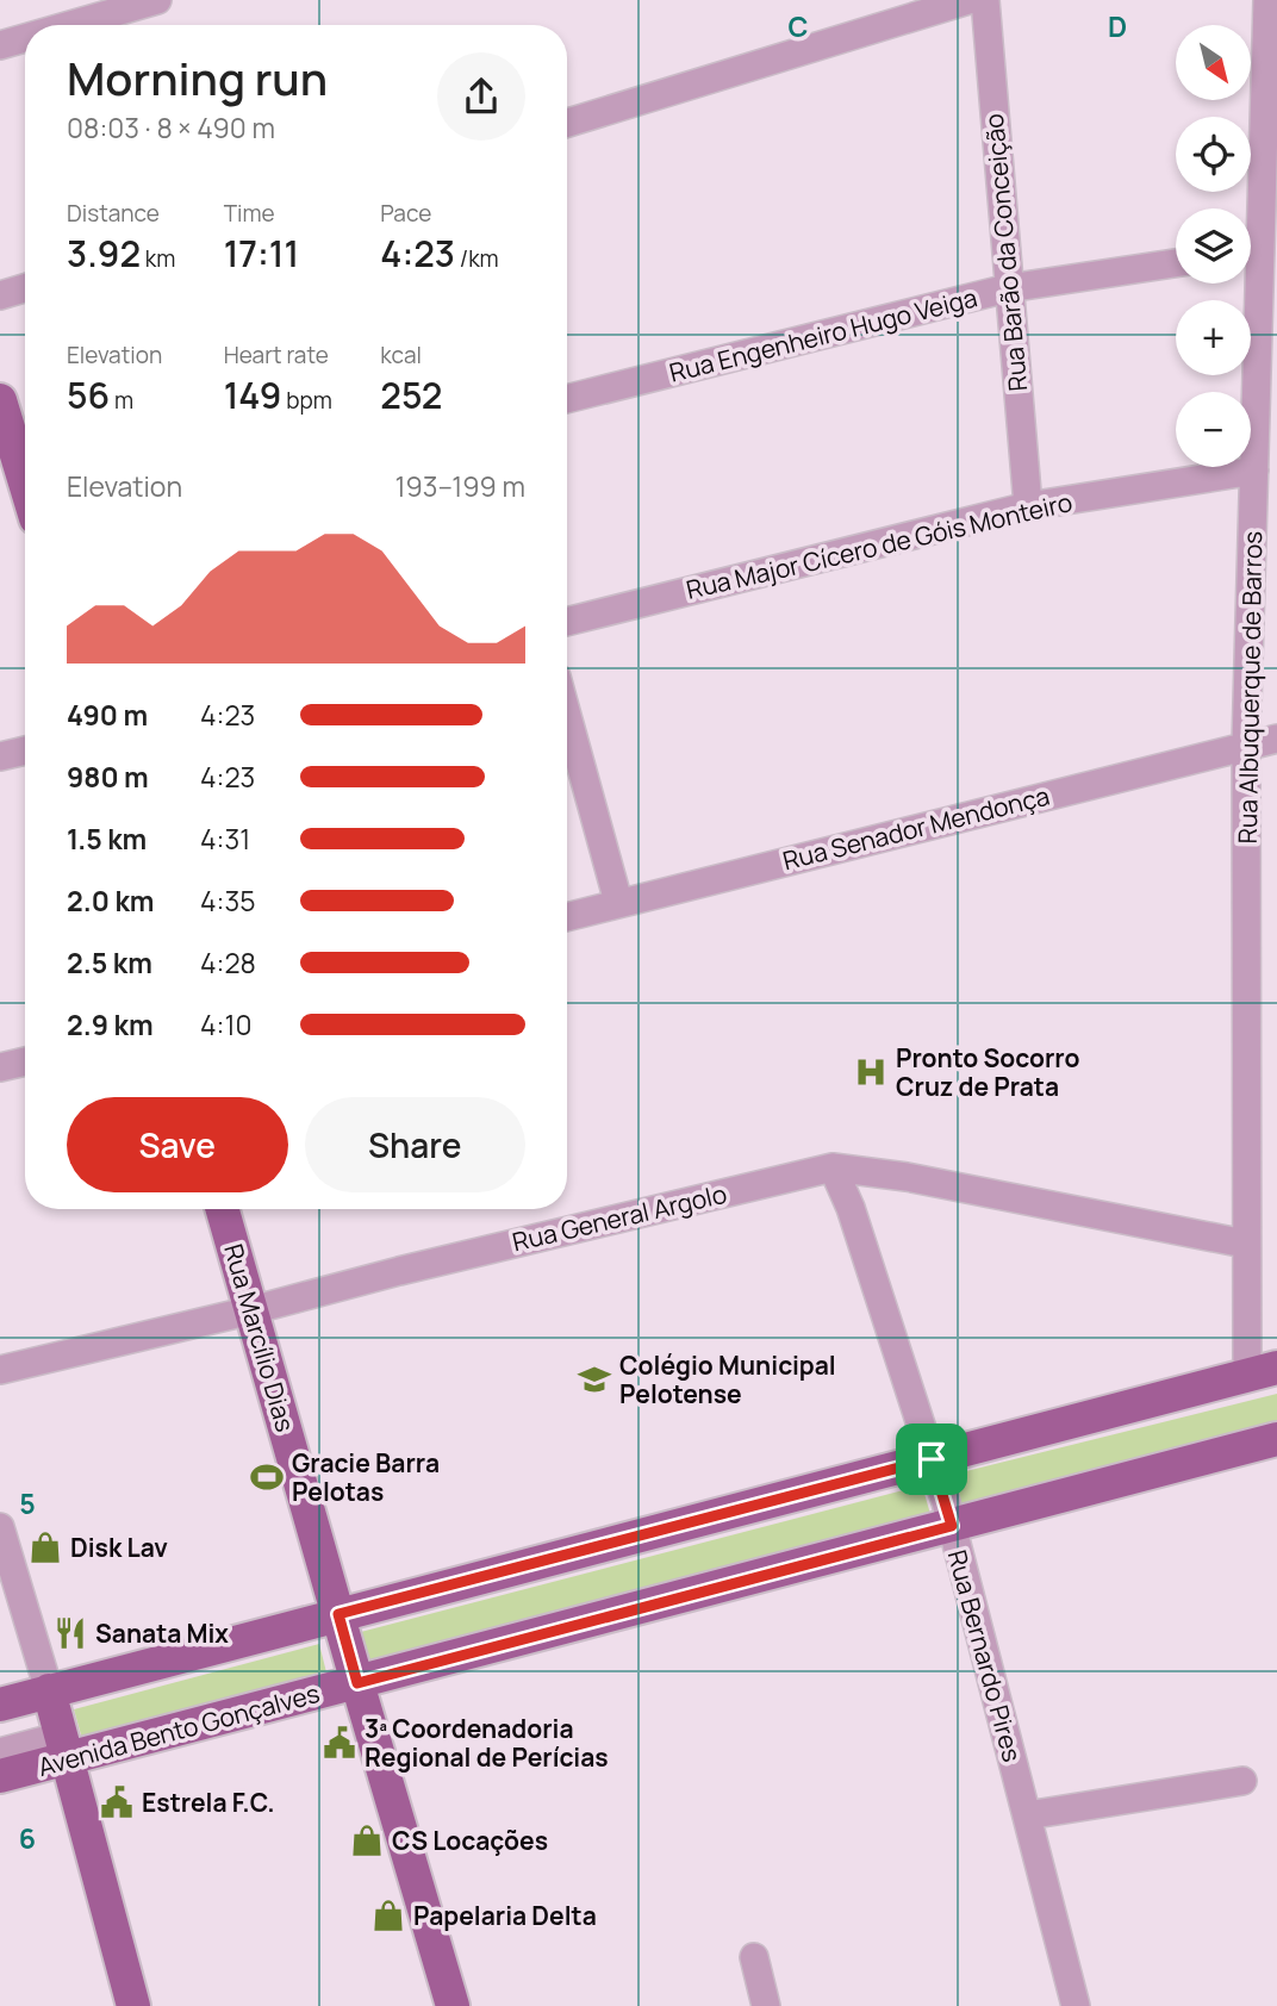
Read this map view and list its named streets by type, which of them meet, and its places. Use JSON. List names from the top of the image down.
{
  "streets": {
    "main road": ["Rua Marcílio Dias", "Avenida Bento Gonçalves"],
    "street": [
      "Rua Barão da Conceição",
      "Rua Engenheiro Hugo Veiga",
      "Rua Major Cícero de Góis Monteiro",
      "Rua Albuquerque de Barros",
      "Rua Senador Mendonça",
      "Rua General Argolo",
      "Rua Bernardo Pires"
    ]
  },
  "crossings": [
    ["Rua Barão da Conceição", "Rua Engenheiro Hugo Veiga"],
    ["Rua Barão da Conceição", "Rua Major Cícero de Góis Monteiro"],
    ["Rua Major Cícero de Góis Monteiro", "Rua Albuquerque de Barros"],
    ["Rua Albuquerque de Barros", "Rua Senador Mendonça"],
    ["Rua Albuquerque de Barros", "Rua General Argolo"],
    ["Rua General Argolo", "Rua Marcílio Dias"],
    ["Rua General Argolo", "Rua Bernardo Pires"],
    ["Rua Marcílio Dias", "Avenida Bento Gonçalves"],
    ["Rua Bernardo Pires", "Avenida Bento Gonçalves"]
  ],
  "places": {
    "hospital": ["Pronto Socorro Cruz de Prata"],
    "school or university": ["Colégio Municipal Pelotense"],
    "sports": ["Gracie Barra Pelotas"],
    "shop": ["Disk Lav", "CS Locações", "Papelaria Delta"],
    "restaurant": ["Sanata Mix"],
    "public building": ["3ª Coordenadoria Regional de Perícias", "Estrela F.C."]
  },
  "north": "bottom right",
  "page": {
    "map_buttons": ["+", "−"],
    "heading": ["Morning run", "08:03 · 8 × 490 m"],
    "stats": [
      ["Distance", "3.92 km"],
      ["Time", "17:11"],
      ["Pace", "4:23 /km"],
      ["Elevation", "56 m"],
      ["Heart rate", "149 bpm"],
      ["kcal", "252"]
    ],
    "chart": ["Elevation", "193–199 m"],
    "list": [
      {
        "name": "490 m",
        "note": "4:23"
      },
      {
        "name": "980 m",
        "note": "4:23"
      },
      {
        "name": "1.5 km",
        "note": "4:31"
      },
      {
        "name": "2.0 km",
        "note": "4:35"
      },
      {
        "name": "2.5 km",
        "note": "4:28"
      },
      {
        "name": "2.9 km",
        "note": "4:10"
      }
    ],
    "buttons": ["Save", "Share"]
  },
  "grid": {
    "columns": ["C", "D"],
    "rows": ["5", "6"]
  }
}
